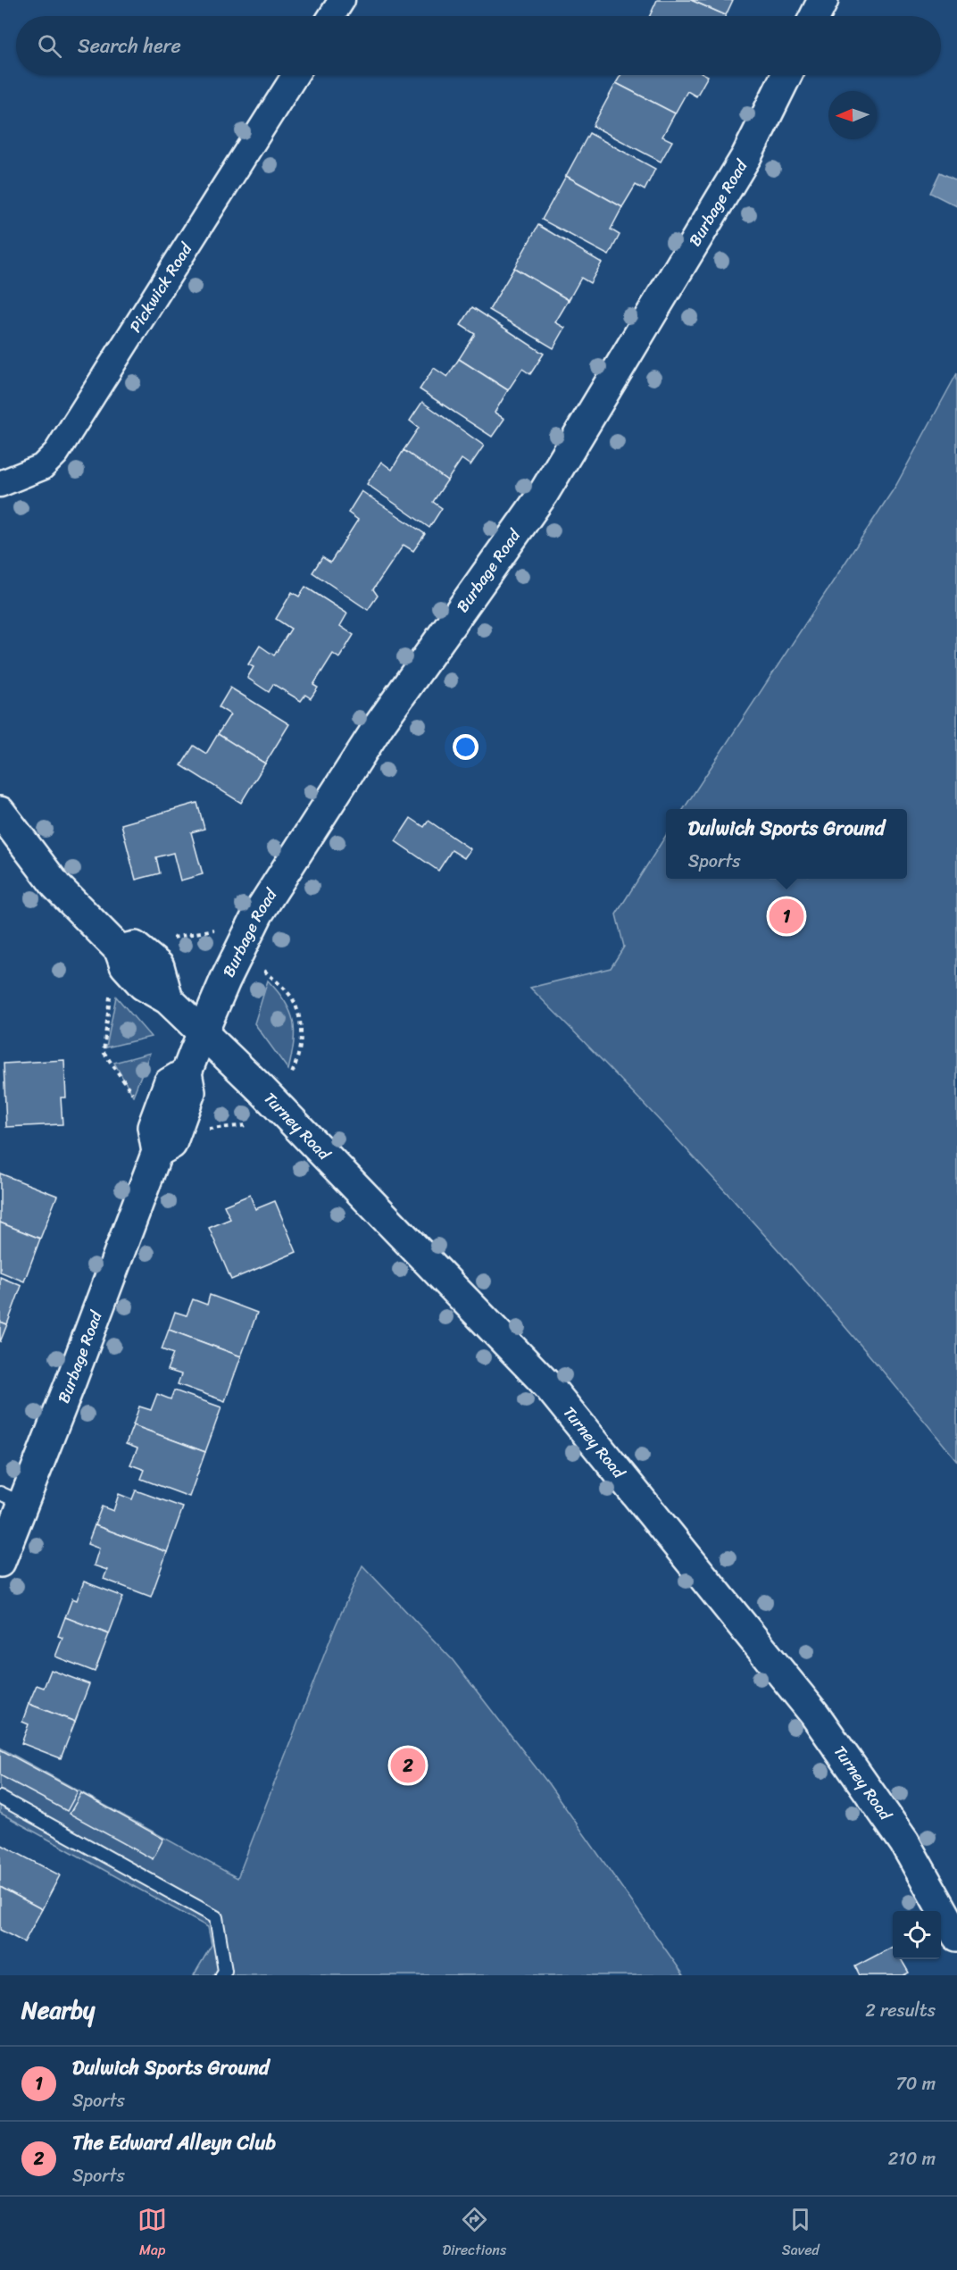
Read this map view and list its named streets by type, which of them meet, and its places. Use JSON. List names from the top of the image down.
{
  "streets": {
    "street": ["Burbage Road", "Pickwick Road", "Turney Road"]
  },
  "crossings": [
    ["Burbage Road", "Turney Road"]
  ],
  "north": "left",
  "page": {
    "search": "Search here",
    "popup": ["Dulwich Sports Ground", "Sports"],
    "pins": ["1", "2"],
    "heading": ["Nearby", "2 results"],
    "list": [
      {
        "mark": "1",
        "name": "Dulwich Sports Ground",
        "note": "Sports",
        "value": "70 m"
      },
      {
        "mark": "2",
        "name": "The Edward Alleyn Club",
        "note": "Sports",
        "value": "210 m"
      }
    ],
    "nav": ["Map", "Directions", "Saved"]
  }
}
